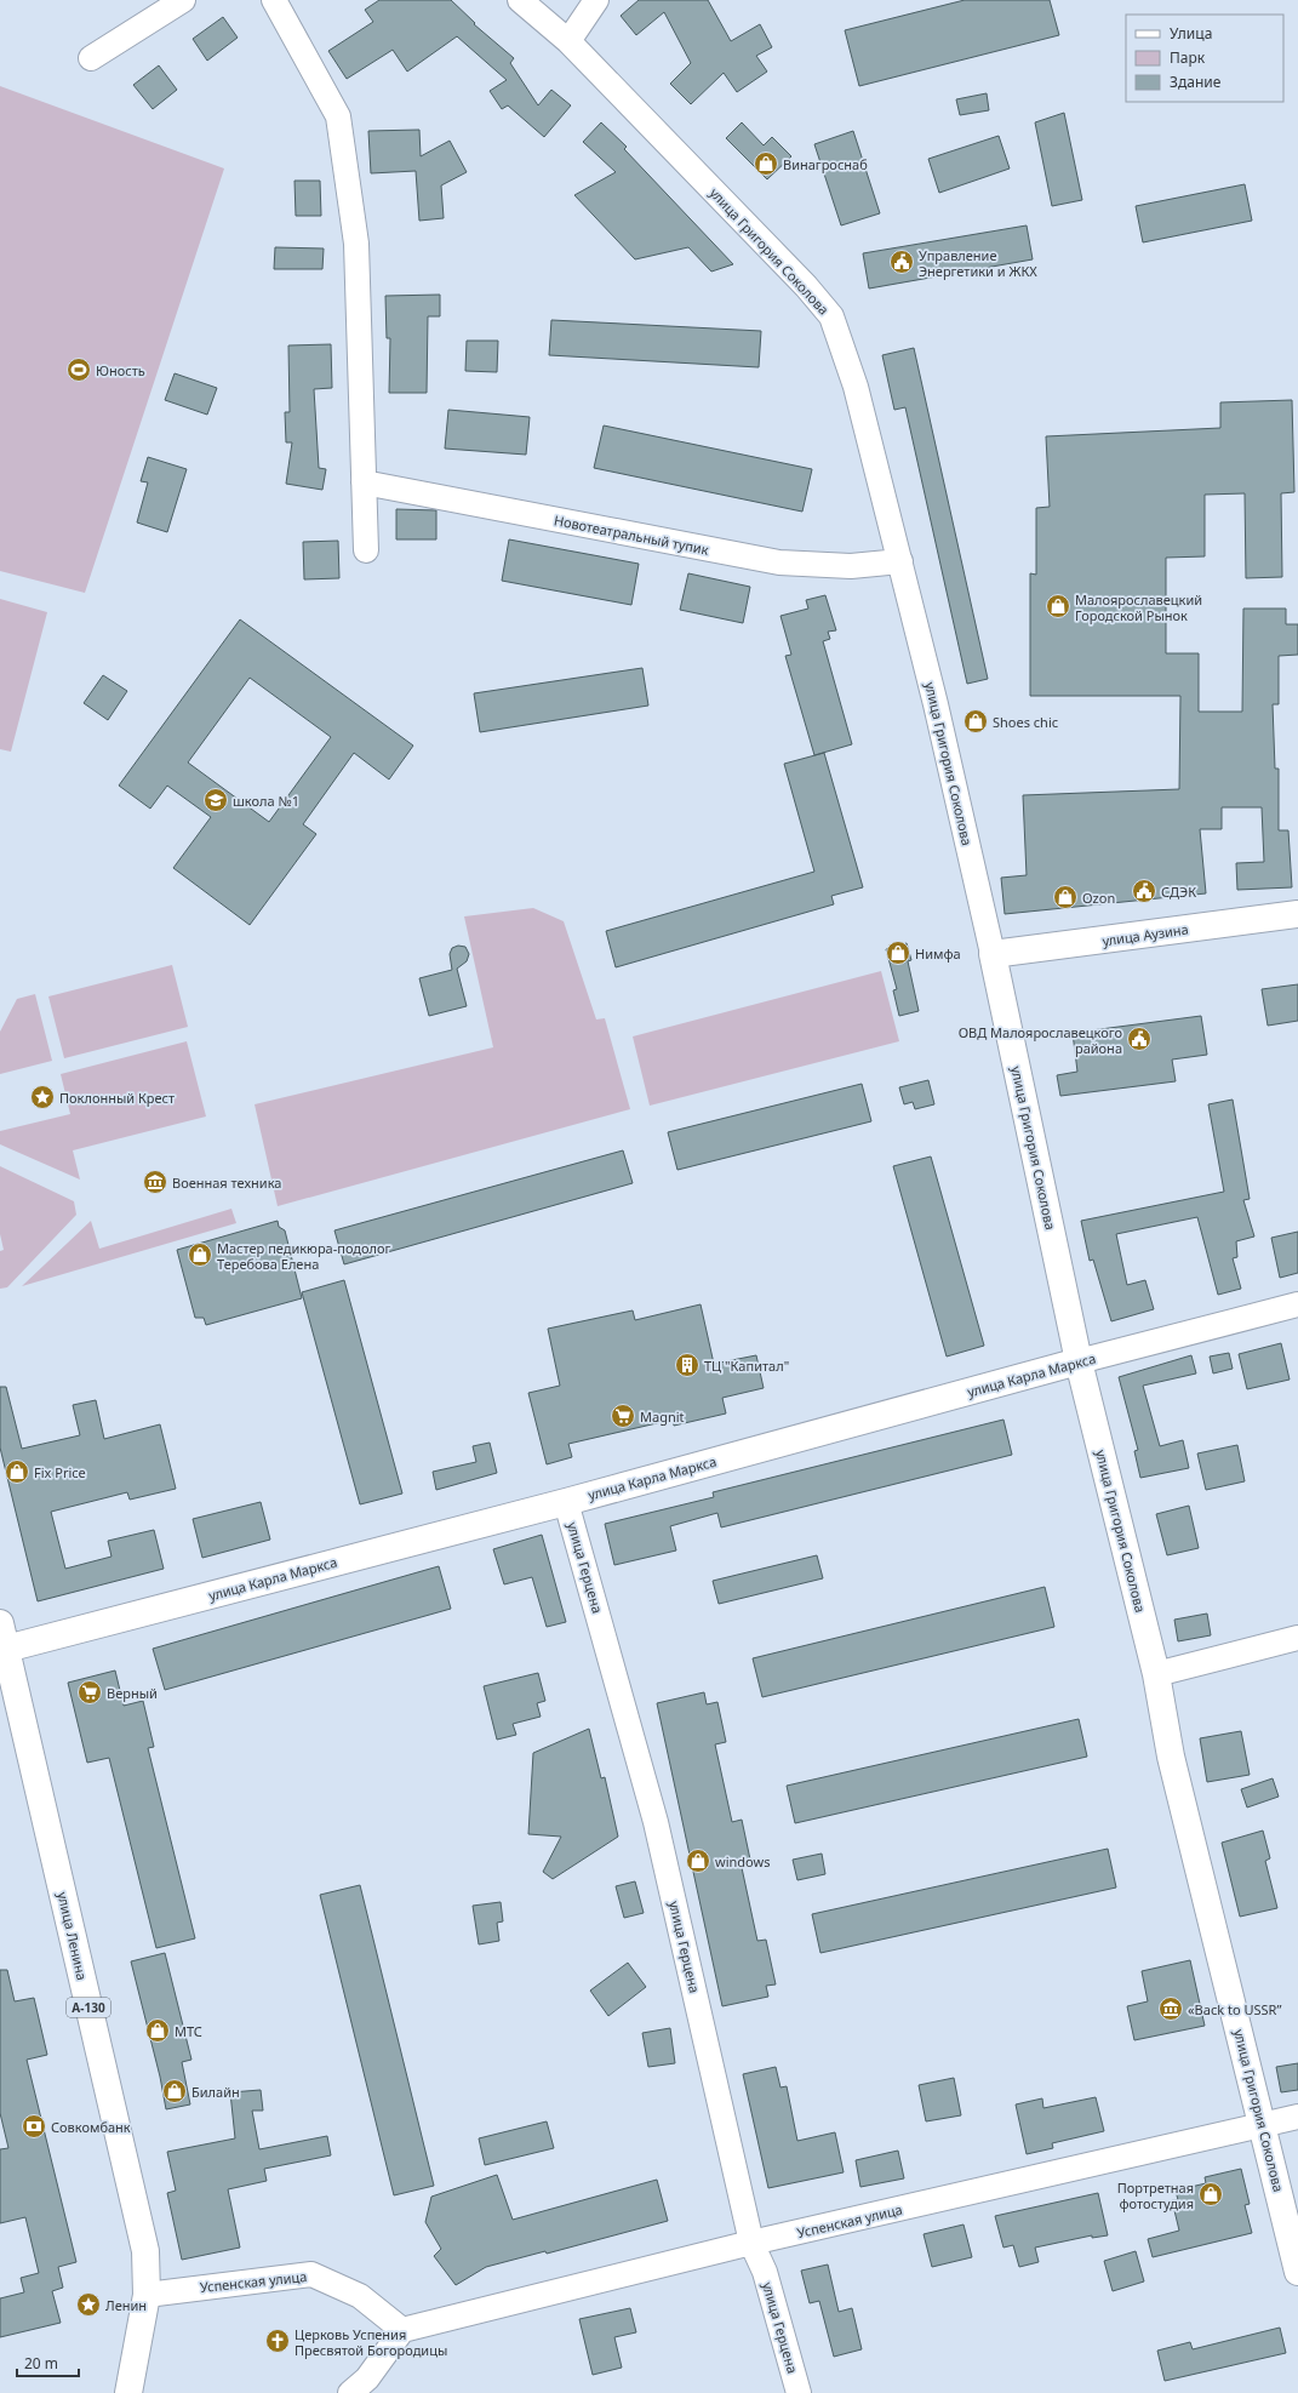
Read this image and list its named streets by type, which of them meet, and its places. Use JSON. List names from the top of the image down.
{
  "streets": {
    "main road": [
      "улица Григория Соколова",
      "улица Аузина",
      "улица Карла Маркса",
      "улица Ленина",
      "А-130"
    ],
    "street": ["Новотеатральный тупик", "улица Герцена", "Успенская улица"]
  },
  "crossings": [
    ["улица Григория Соколова", "Новотеатральный тупик"],
    ["улица Григория Соколова", "улица Аузина"],
    ["улица Григория Соколова", "улица Карла Маркса"],
    ["улица Григория Соколова", "Успенская улица"],
    ["улица Карла Маркса", "улица Герцена"],
    ["улица Карла Маркса", "улица Ленина"],
    ["улица Герцена", "Успенская улица"],
    ["улица Ленина", "Успенская улица"]
  ],
  "places": {
    "shop": [
      "Винагроснаб",
      "Малоярославецкий Городской Рынок",
      "Shoes chic",
      "Ozon",
      "Нимфа",
      "Мастер педикюра-подолог Теребова Елена",
      "Fix Price",
      "windows",
      "МТС",
      "Билайн",
      "Портретная фотостудия"
    ],
    "public building": ["Управление Энергетики и ЖКХ", "СДЭК", "ОВД Малоярославецкого района"],
    "sports": ["Юность"],
    "school or university": ["школа №1"],
    "place": ["Поклонный Крест", "Ленин"],
    "museum": ["Военная техника", "«Back to USSR”"],
    "building": ["ТЦ \"Капитал\""],
    "supermarket": ["Magnit", "Верный"],
    "bank": ["Совкомбанк"],
    "church": ["Церковь Успения Пресвятой Богородицы"]
  },
  "legend": ["Улица", "Парк", "Здание"],
  "scale_bar": "20 m"
}
